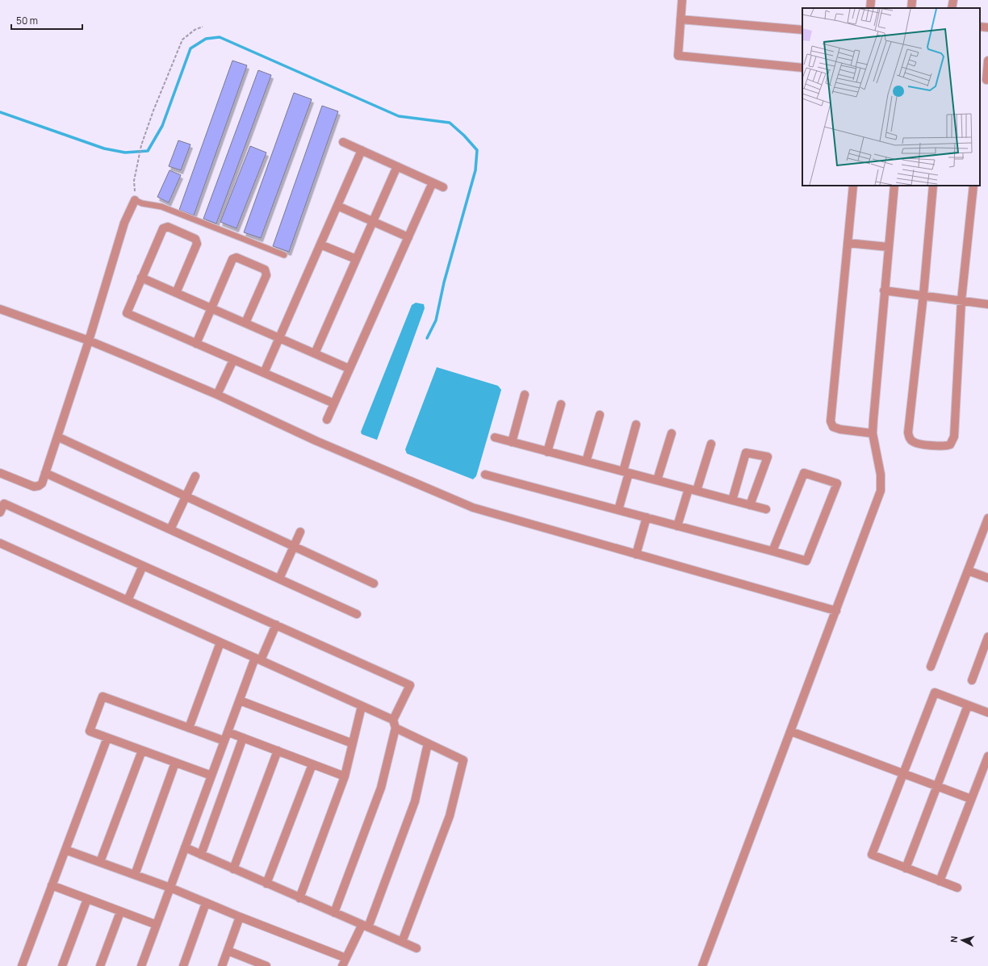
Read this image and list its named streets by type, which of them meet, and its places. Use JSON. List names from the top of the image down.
{
  "scale_bar": "50 m",
  "north": "left"
}
